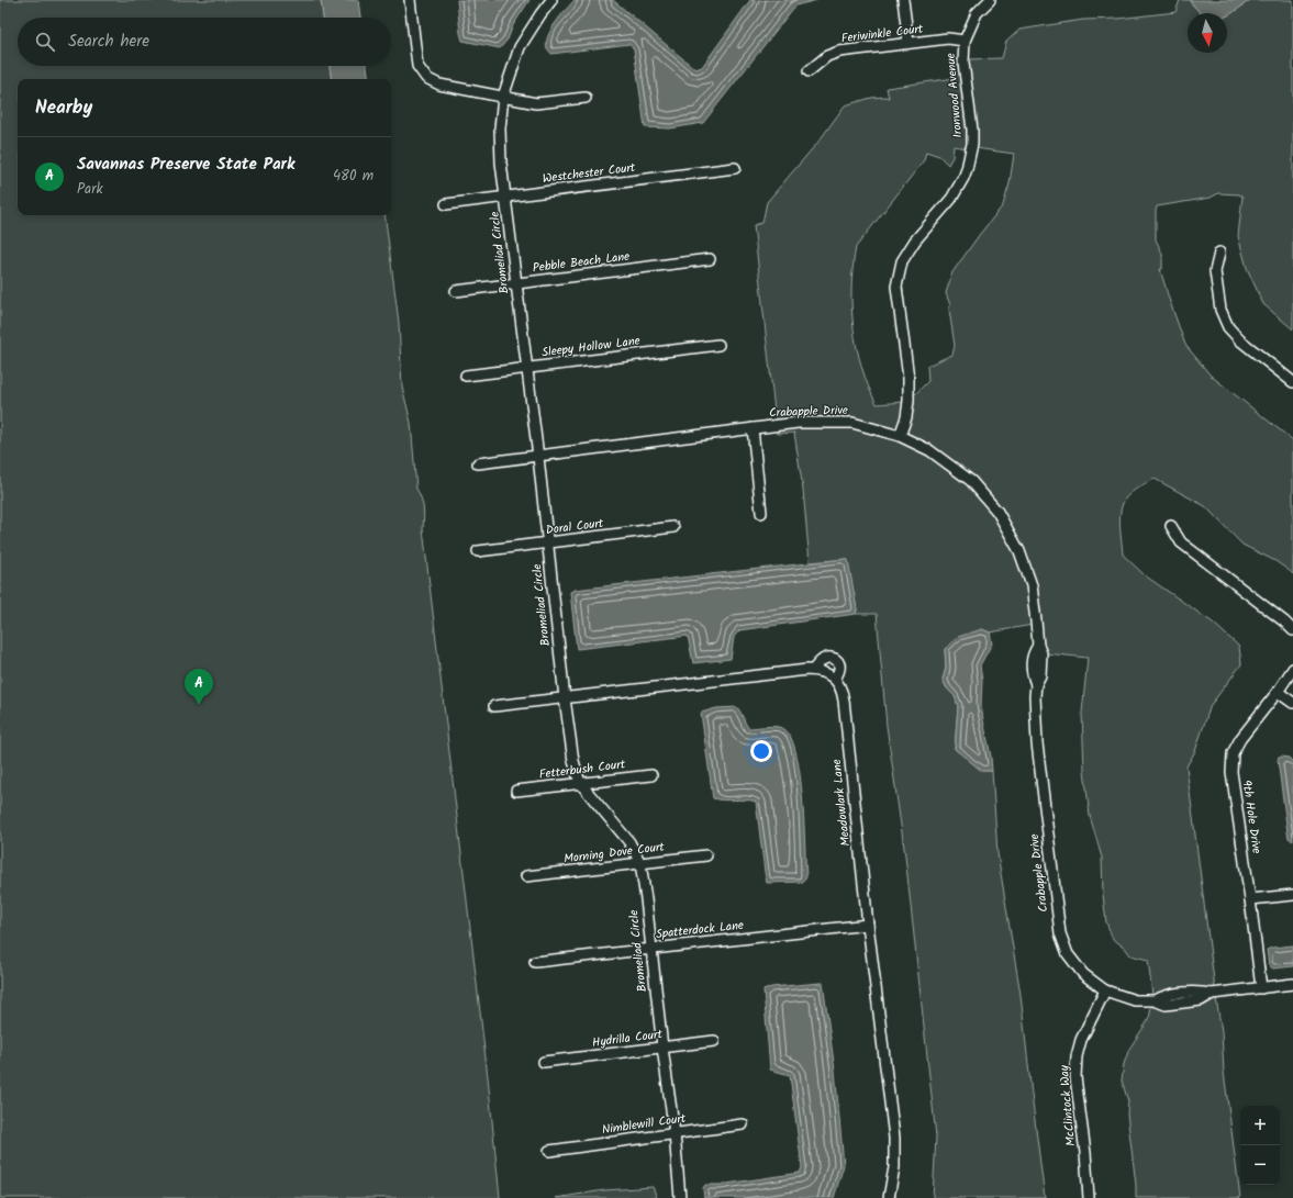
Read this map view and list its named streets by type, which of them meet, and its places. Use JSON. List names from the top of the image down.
{
  "streets": {
    "street": [
      "Feriwinkle Court",
      "Ironwood Avenue",
      "Westchester Court",
      "Bromeliad Circle",
      "Pebble Beach Lane",
      "Sleepy Hollow Lane",
      "Crabapple Drive",
      "Doral Court",
      "Fetterbush Court",
      "Meadowlark Lane",
      "9th Hole Drive",
      "Morning Dove Court",
      "Spatterdock Lane",
      "Hydrilla Court",
      "McClintock Way",
      "Nimblewill Court"
    ]
  },
  "crossings": [
    ["Feriwinkle Court", "Ironwood Avenue"],
    ["Ironwood Avenue", "Crabapple Drive"],
    ["Westchester Court", "Bromeliad Circle"],
    ["Bromeliad Circle", "Pebble Beach Lane"],
    ["Bromeliad Circle", "Sleepy Hollow Lane"],
    ["Bromeliad Circle", "Crabapple Drive"],
    ["Bromeliad Circle", "Doral Court"],
    ["Bromeliad Circle", "Fetterbush Court"],
    ["Bromeliad Circle", "Morning Dove Court"],
    ["Bromeliad Circle", "Spatterdock Lane"],
    ["Bromeliad Circle", "Hydrilla Court"],
    ["Bromeliad Circle", "Nimblewill Court"],
    ["Crabapple Drive", "9th Hole Drive"],
    ["Crabapple Drive", "McClintock Way"],
    ["Meadowlark Lane", "Spatterdock Lane"]
  ],
  "north": "bottom",
  "page": {
    "search": "Search here",
    "heading": "Nearby",
    "list": [
      {
        "mark": "A",
        "name": "Savannas Preserve State Park",
        "note": "Park",
        "value": "480 m"
      }
    ],
    "pins": "A",
    "map_buttons": ["+", "−"]
  }
}
